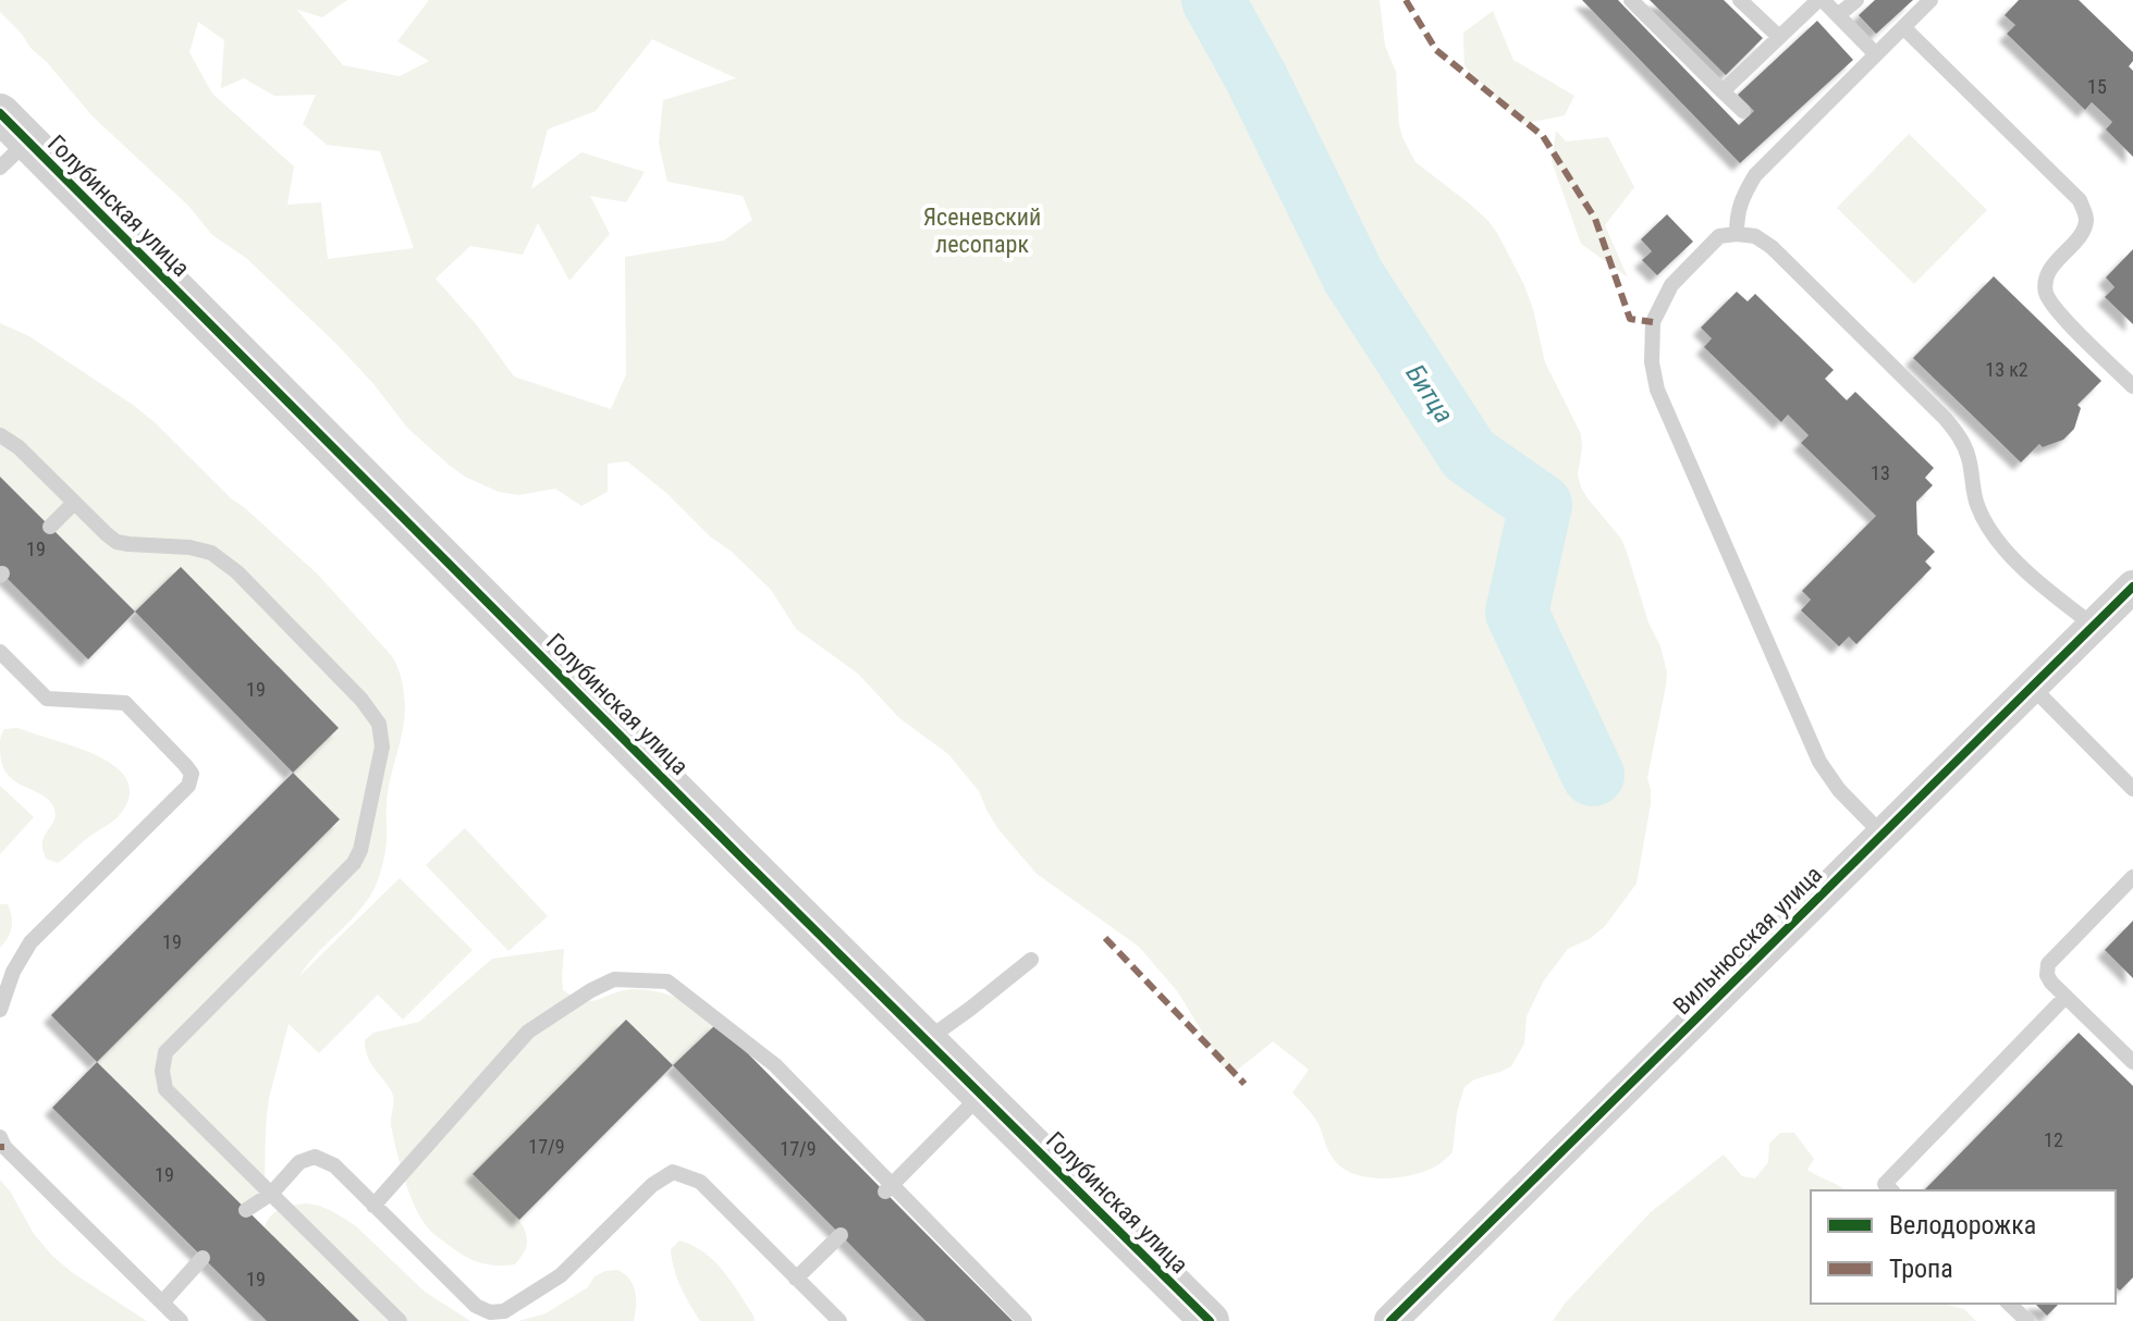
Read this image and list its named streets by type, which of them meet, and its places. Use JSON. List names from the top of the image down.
{
  "streets": {
    "street": ["Голубинская улица", "Вильнюсская улица"]
  },
  "water": ["Битца"],
  "parks": ["Ясеневский лесопарк"],
  "house_numbers": [
    "15",
    "13 к2",
    "13",
    "19",
    "19",
    "19",
    "12",
    "17/9",
    "17/9",
    "19",
    "19"
  ],
  "legend": ["Велодорожка", "Тропа"]
}
